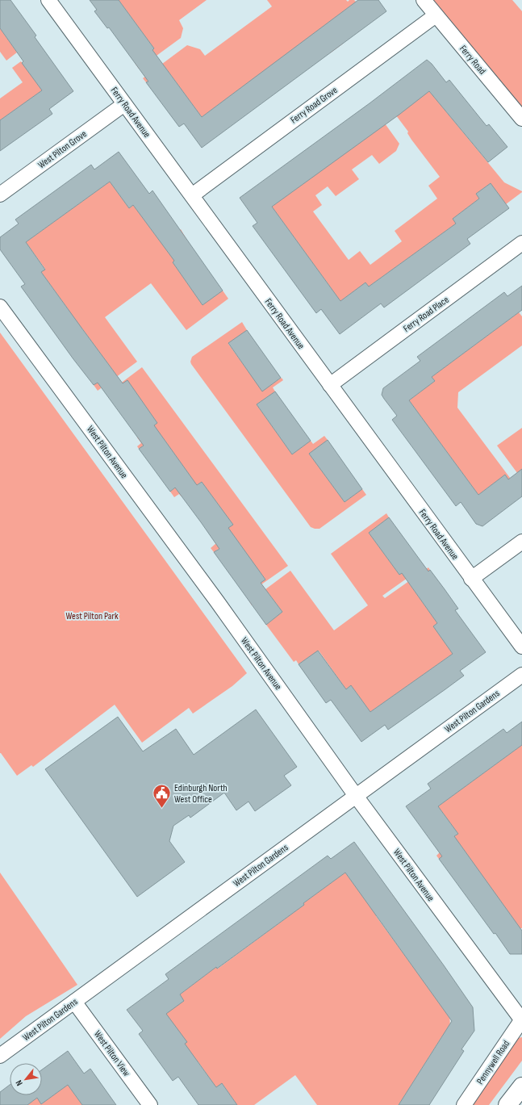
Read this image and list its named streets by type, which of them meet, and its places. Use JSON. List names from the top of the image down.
{
  "streets": {
    "street": [
      "Ferry Road",
      "Ferry Road Grove",
      "Ferry Road Avenue",
      "West Pilton Grove",
      "Ferry Road Place",
      "West Pilton Avenue",
      "West Pilton Gardens",
      "West Pilton View",
      "Pennywell Road"
    ]
  },
  "crossings": [
    ["Ferry Road", "Ferry Road Grove"],
    ["Ferry Road Grove", "Ferry Road Avenue"],
    ["Ferry Road Avenue", "West Pilton Grove"],
    ["Ferry Road Avenue", "Ferry Road Place"],
    ["West Pilton Avenue", "West Pilton Gardens"],
    ["West Pilton Avenue", "Pennywell Road"],
    ["West Pilton Gardens", "West Pilton View"]
  ],
  "parks": ["West Pilton Park"],
  "places": {
    "public building": ["Edinburgh North West Office"]
  },
  "north": "bottom left"
}
